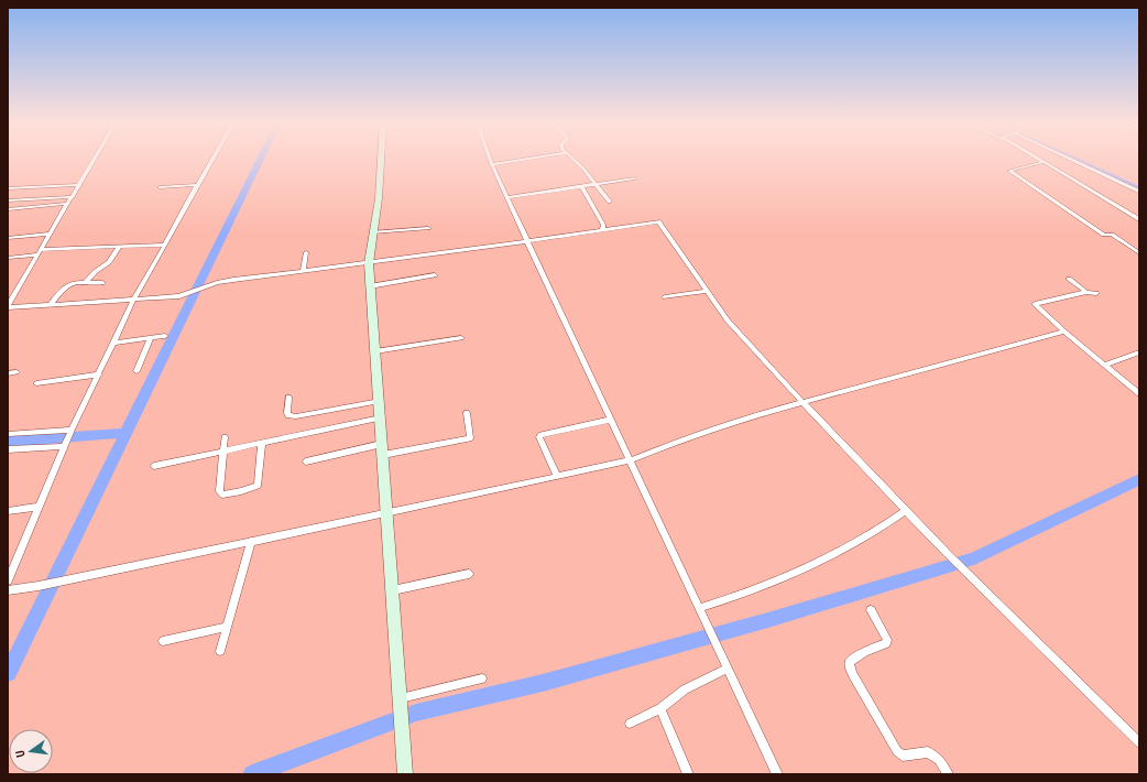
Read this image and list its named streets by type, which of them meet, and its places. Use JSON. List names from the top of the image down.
{
  "north": "left"
}
